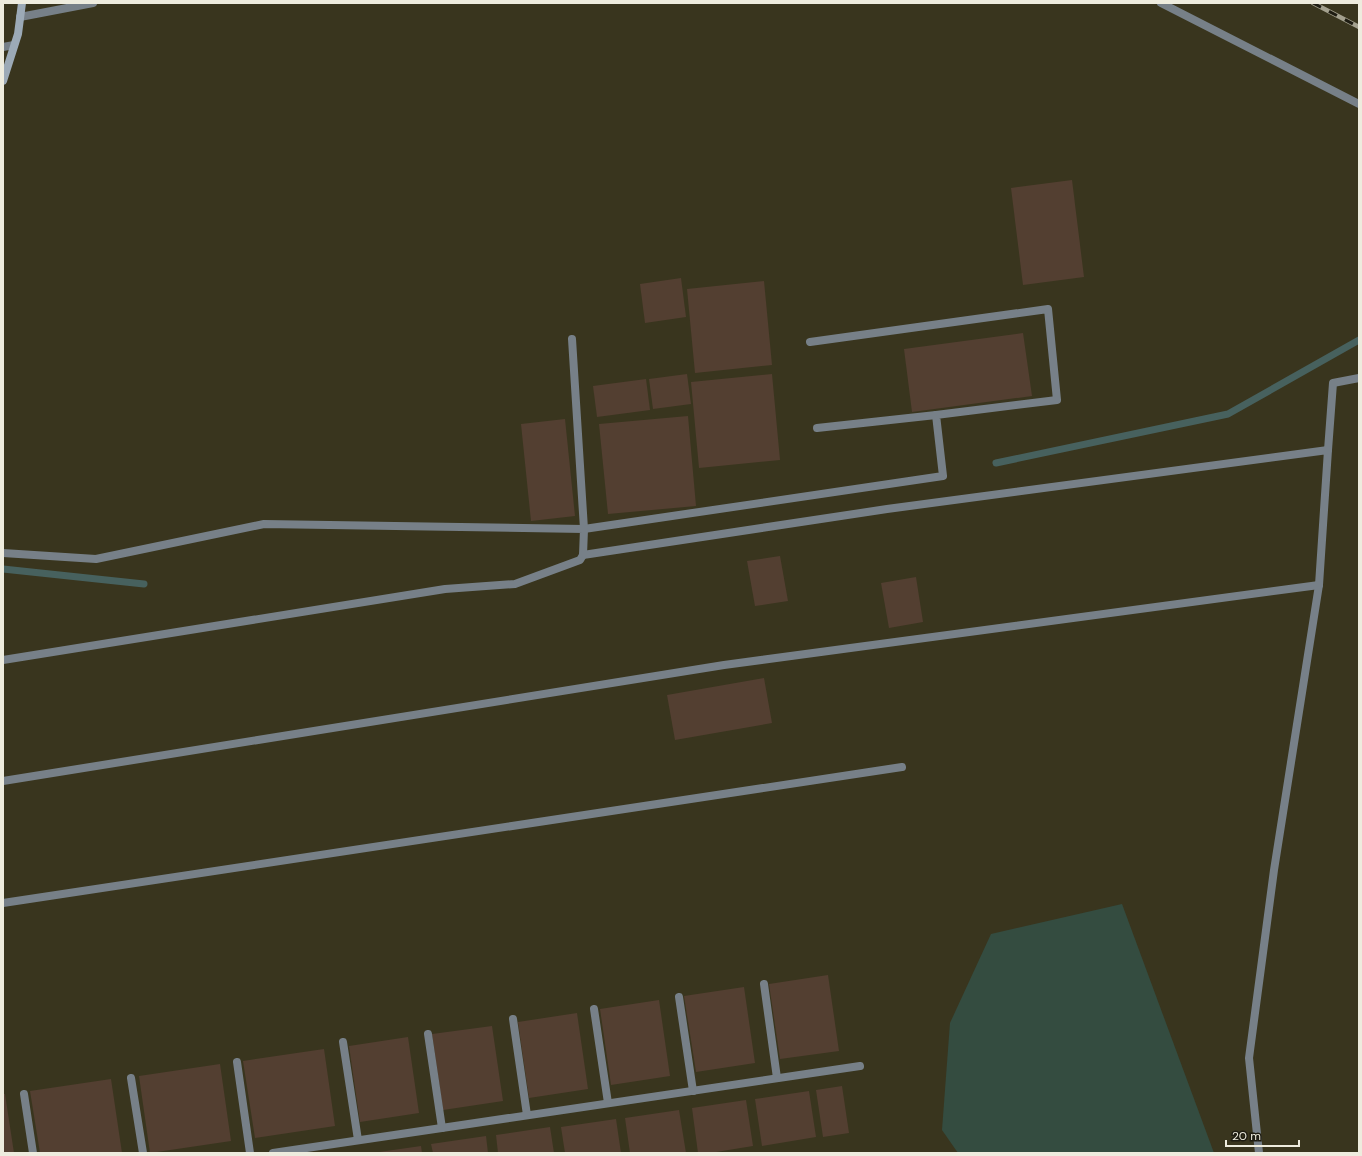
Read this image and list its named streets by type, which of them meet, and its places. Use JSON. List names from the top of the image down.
{
  "scale_bar": "20 m"
}
